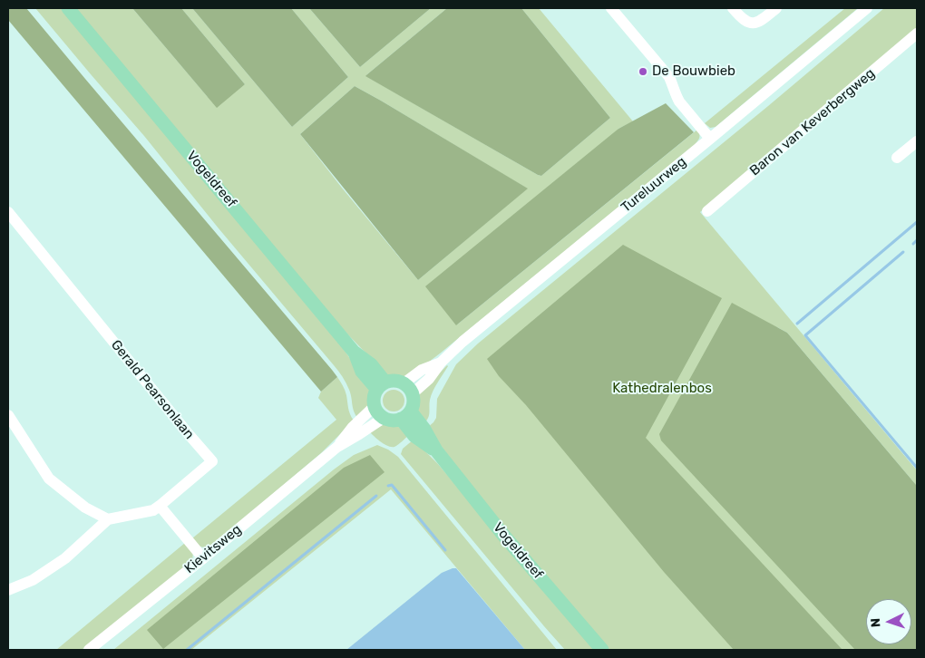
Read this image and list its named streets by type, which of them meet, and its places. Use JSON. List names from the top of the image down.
{
  "streets": {
    "main road": ["Vogeldreef"],
    "street": [
      "Baron van Keverbergweg",
      "Tureluurweg",
      "Gerald Pearsonlaan",
      "Kievitsweg"
    ]
  },
  "crossings": [
    ["Vogeldreef", "Tureluurweg"],
    ["Vogeldreef", "Kievitsweg"],
    ["Tureluurweg", "Kievitsweg"]
  ],
  "parks": ["Kathedralenbos"],
  "places": ["De Bouwbieb"],
  "north": "left"
}
